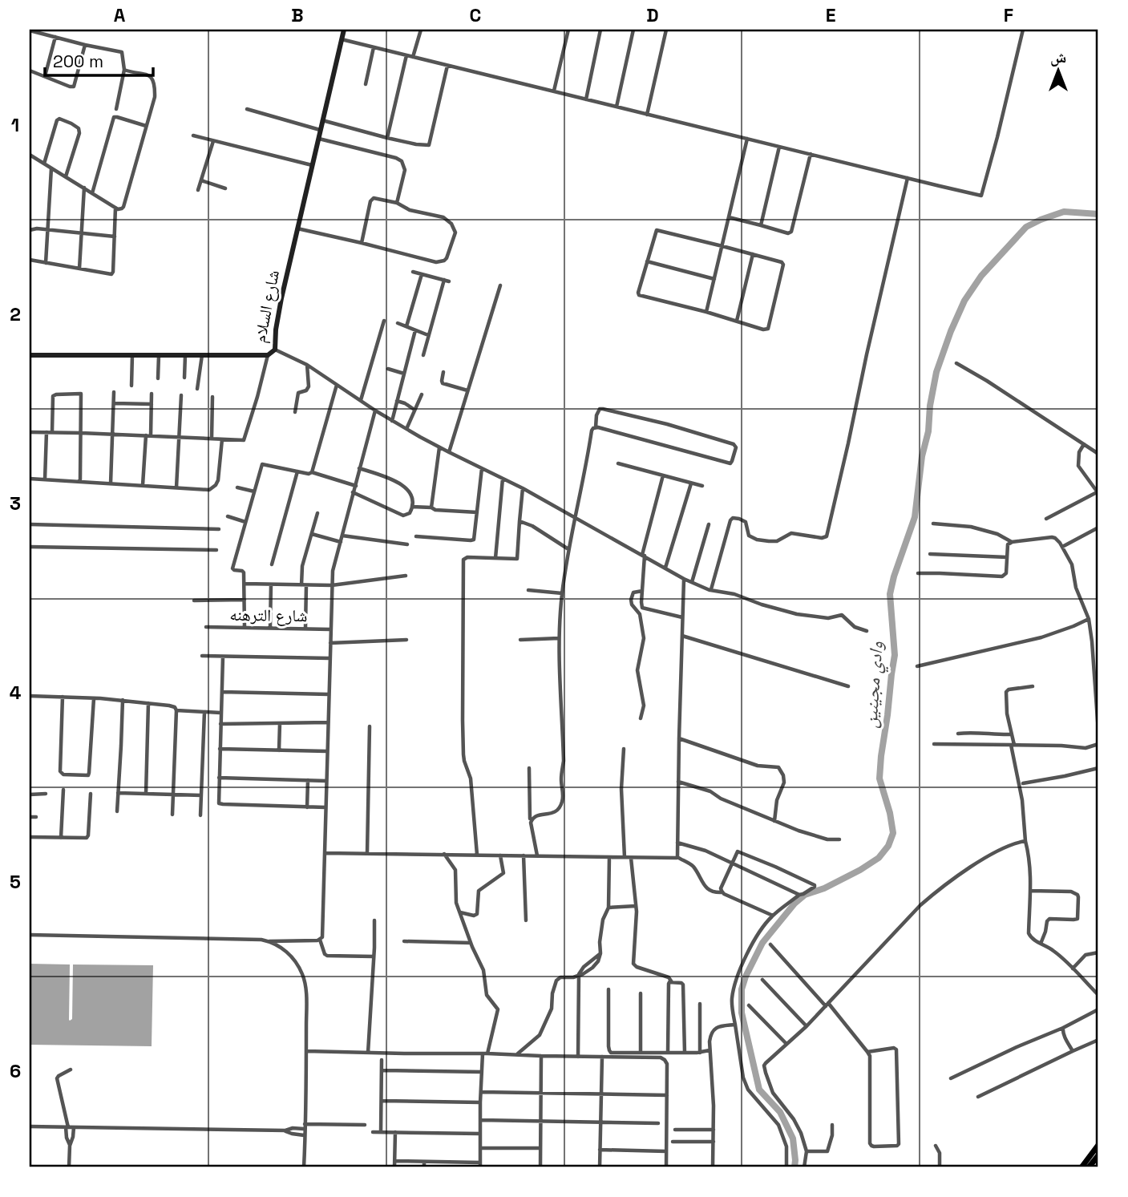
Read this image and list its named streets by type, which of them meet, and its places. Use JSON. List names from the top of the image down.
{
  "streets": {
    "main road": ["شارع السلام"],
    "street": ["شارع الترهنه"]
  },
  "water": ["وادي مجينين"],
  "scale_bar": "200 m",
  "north": "top",
  "grid": {
    "columns": [
      "A",
      "B",
      "C",
      "D",
      "E",
      "F"
    ],
    "rows": [
      "1",
      "2",
      "3",
      "4",
      "5",
      "6"
    ]
  }
}
